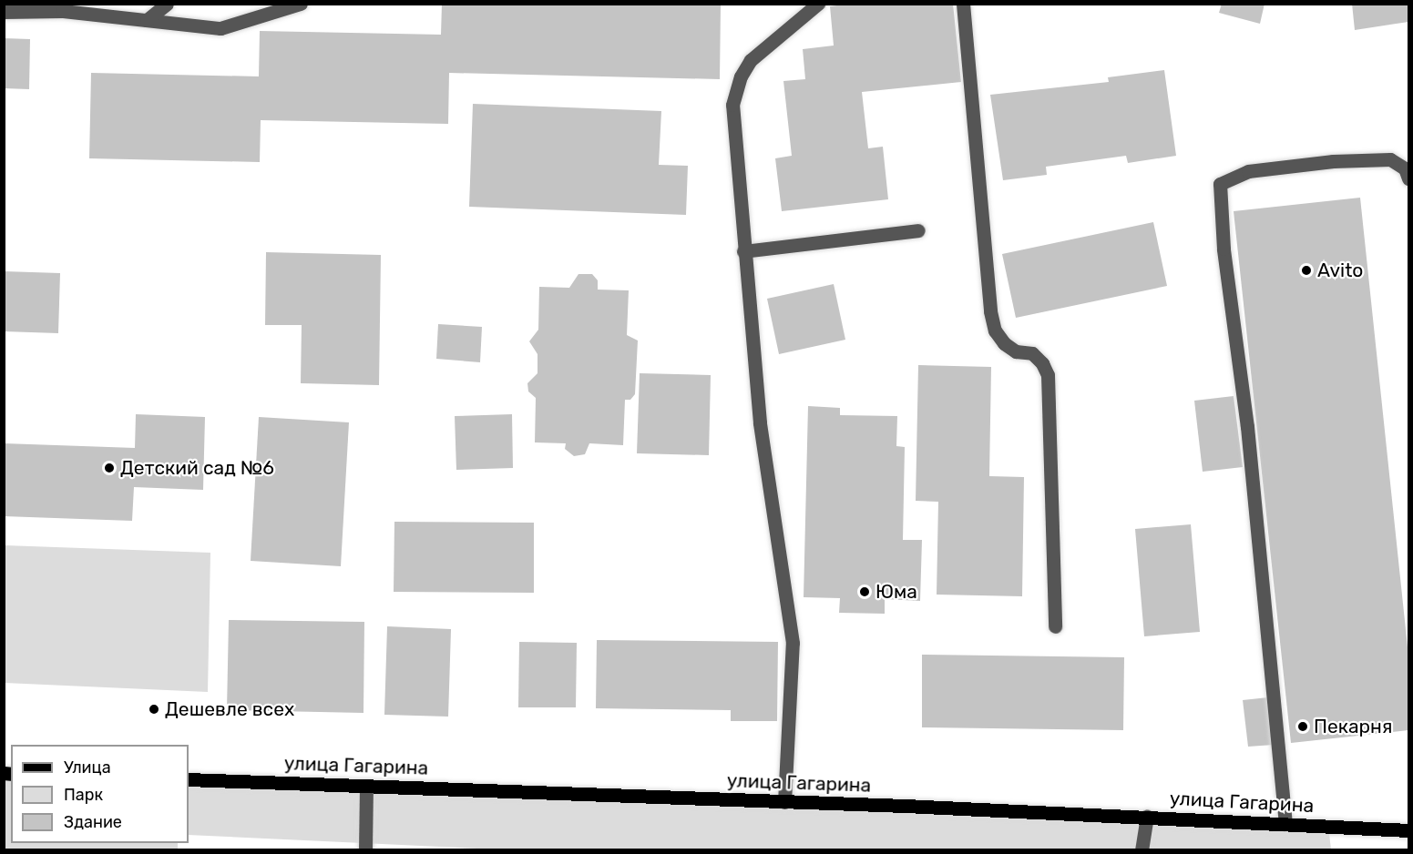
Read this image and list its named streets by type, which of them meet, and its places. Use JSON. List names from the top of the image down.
{
  "streets": {
    "main road": ["улица Гагарина"]
  },
  "places": [
    "Avito",
    "Детский сад №6",
    "Юма",
    "Дешевле всех",
    "Пекарня"
  ],
  "legend": ["Улица", "Парк", "Здание"]
}
